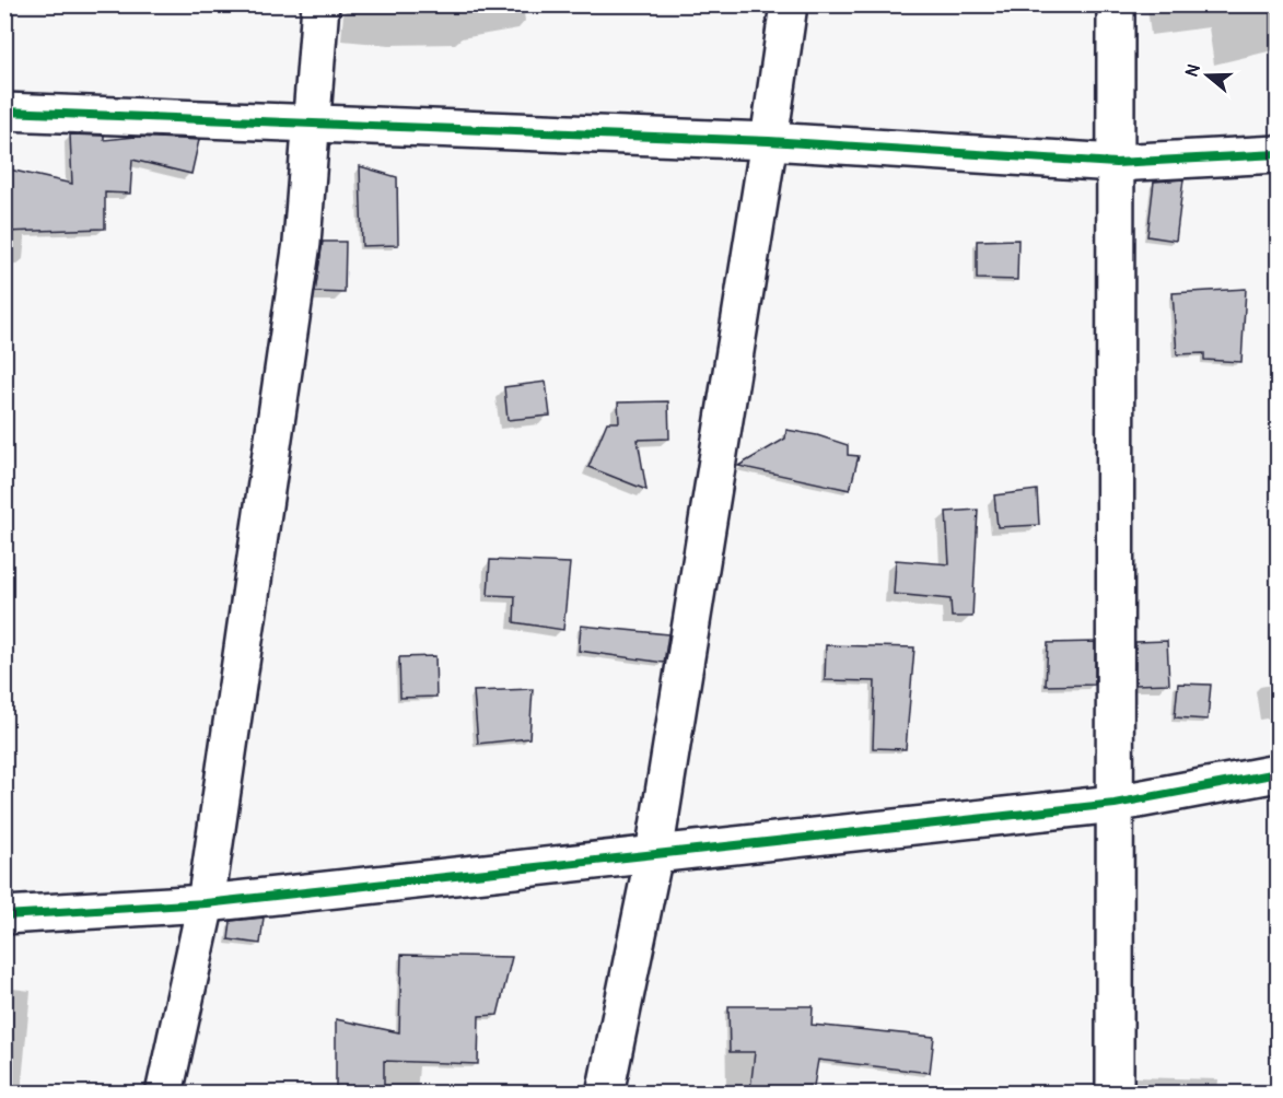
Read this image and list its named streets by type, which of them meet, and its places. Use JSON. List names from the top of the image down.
{
  "north": "left"
}
